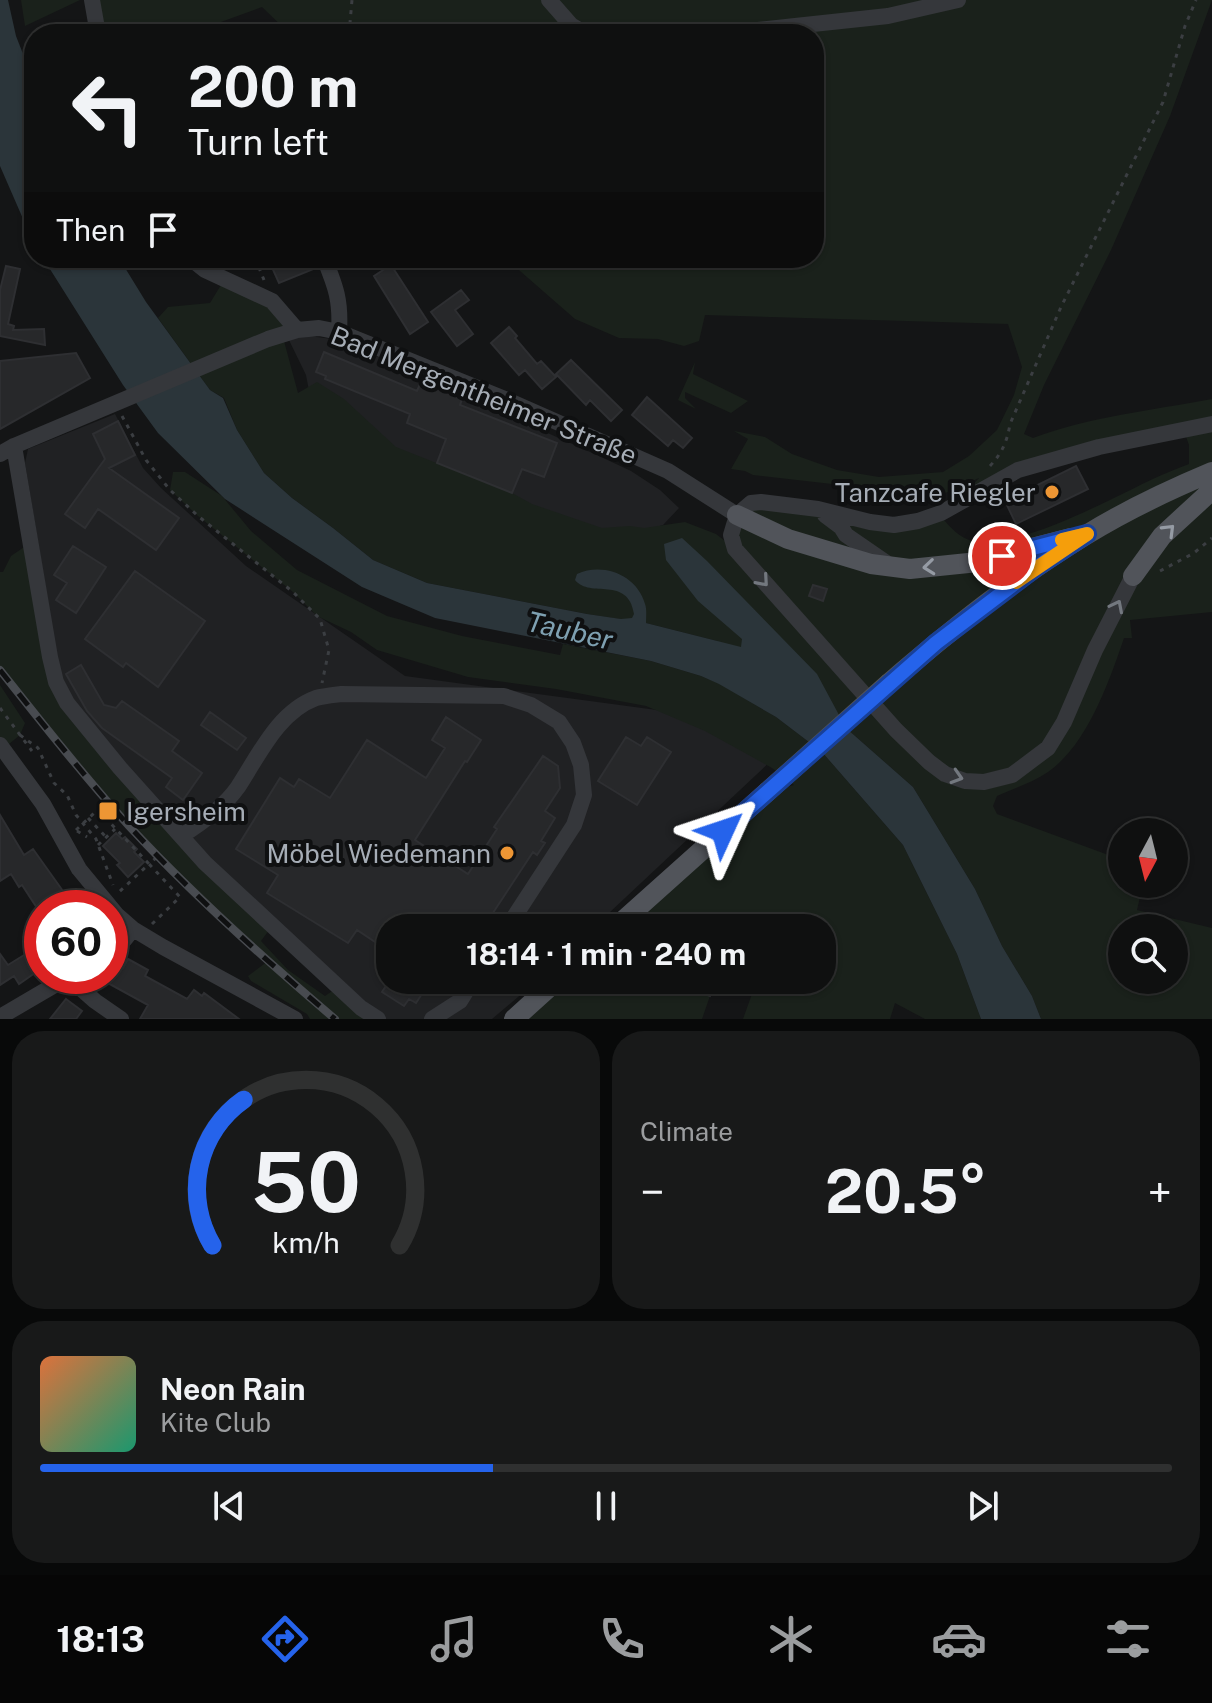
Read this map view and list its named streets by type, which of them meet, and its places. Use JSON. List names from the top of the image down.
{
  "streets": {
    "street": ["Bad Mergentheimer Straße"]
  },
  "water": ["Tauber"],
  "places": {
    "other": ["Tanzcafe Riegler", "Möbel Wiedemann"],
    "transit": ["Igersheim"]
  },
  "north": "bottom",
  "page": {
    "turn": ["200 m", "Turn left"],
    "then": "Then",
    "limit": "60",
    "trip": "18:14 · 1 min · 240 m",
    "tile": "Climate",
    "heat": ["−", "20.5°", "+"],
    "song": ["Neon Rain", "Kite Club"],
    "tabs": "18:13",
    "gauge": ["50", "km/h"]
  }
}
